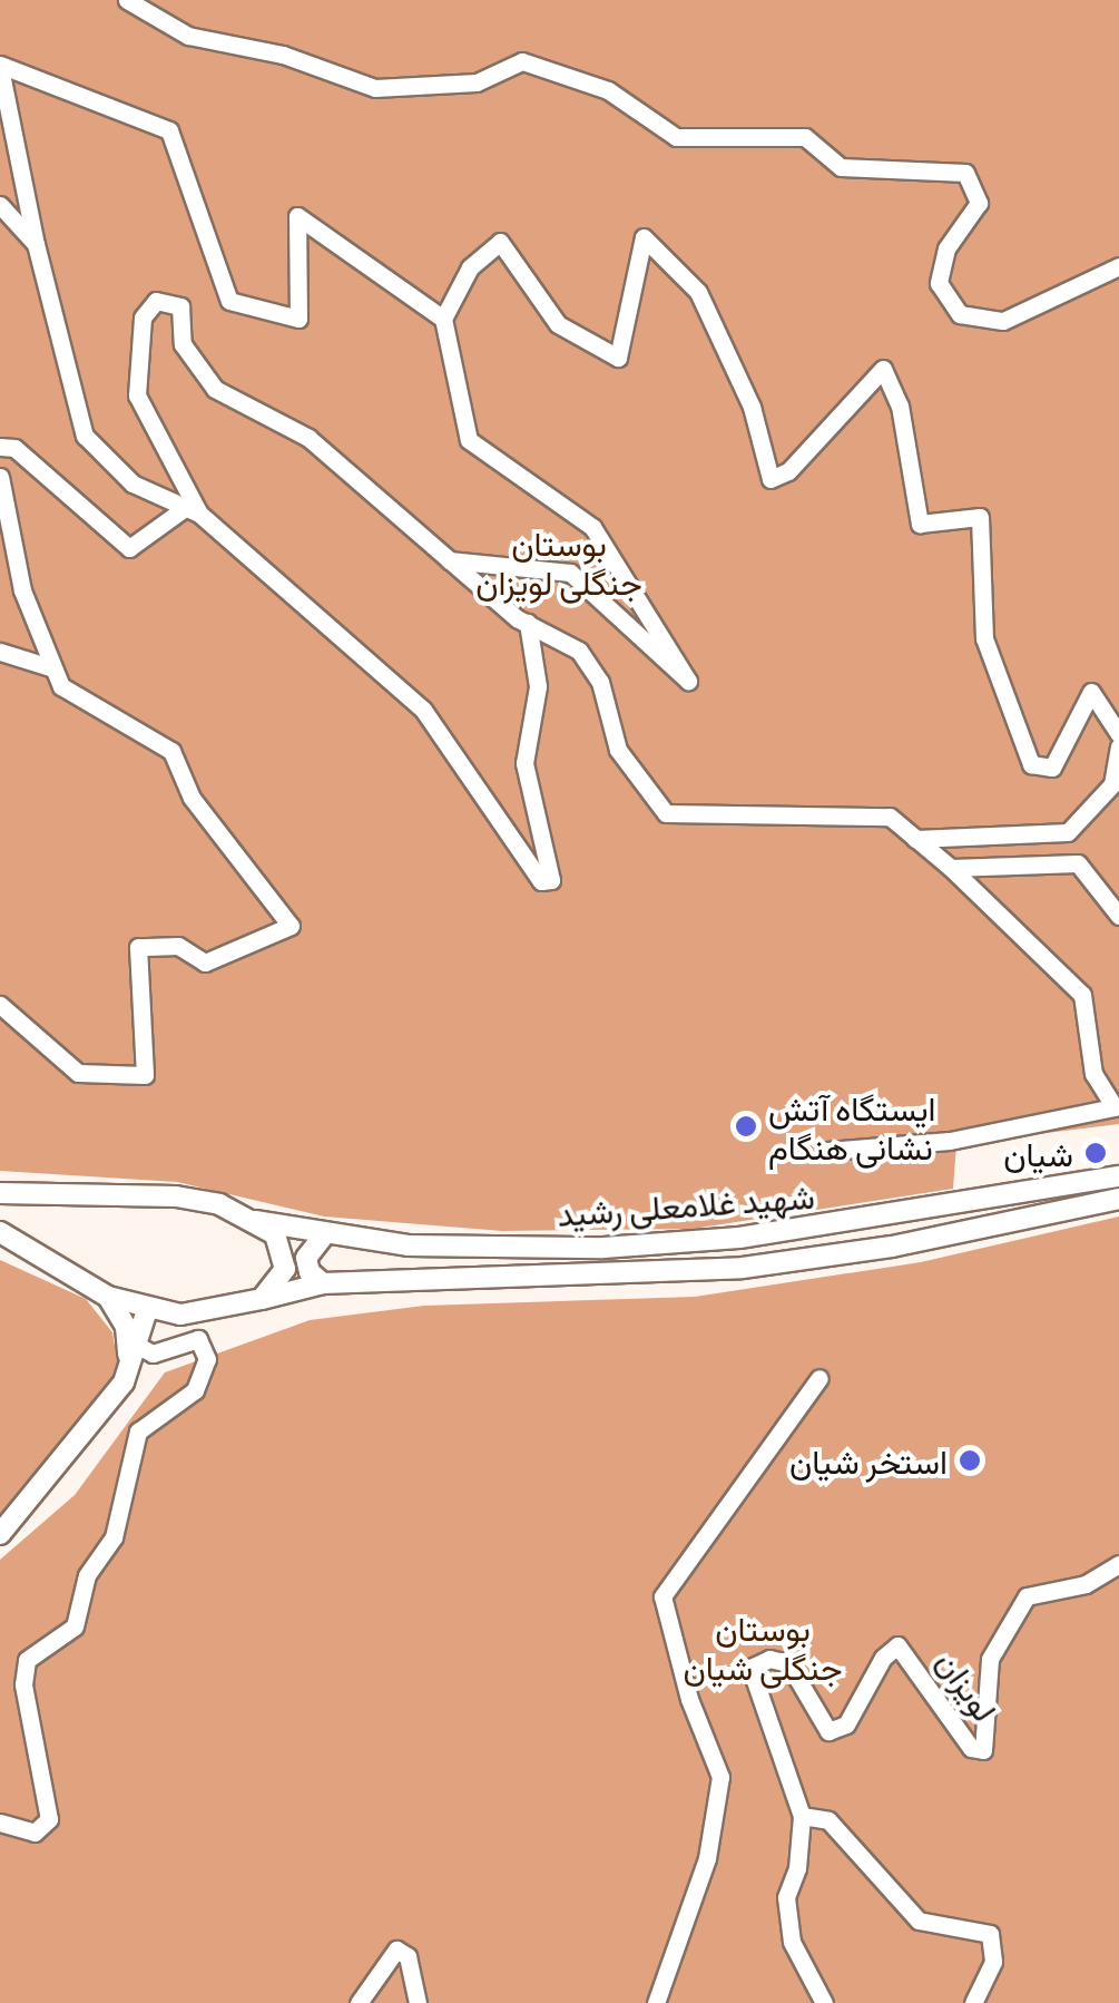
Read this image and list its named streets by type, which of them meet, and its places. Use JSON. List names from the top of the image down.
{
  "streets": {
    "main road": ["شهید غلامعلی رشید"],
    "street": ["لویزان"]
  },
  "parks": ["بوستان جنگلی لویزان", "بوستان جنگلی شیان"],
  "places": ["ایستگاه آتش نشانی هنگام", "شیان", "استخر شیان"]
}
